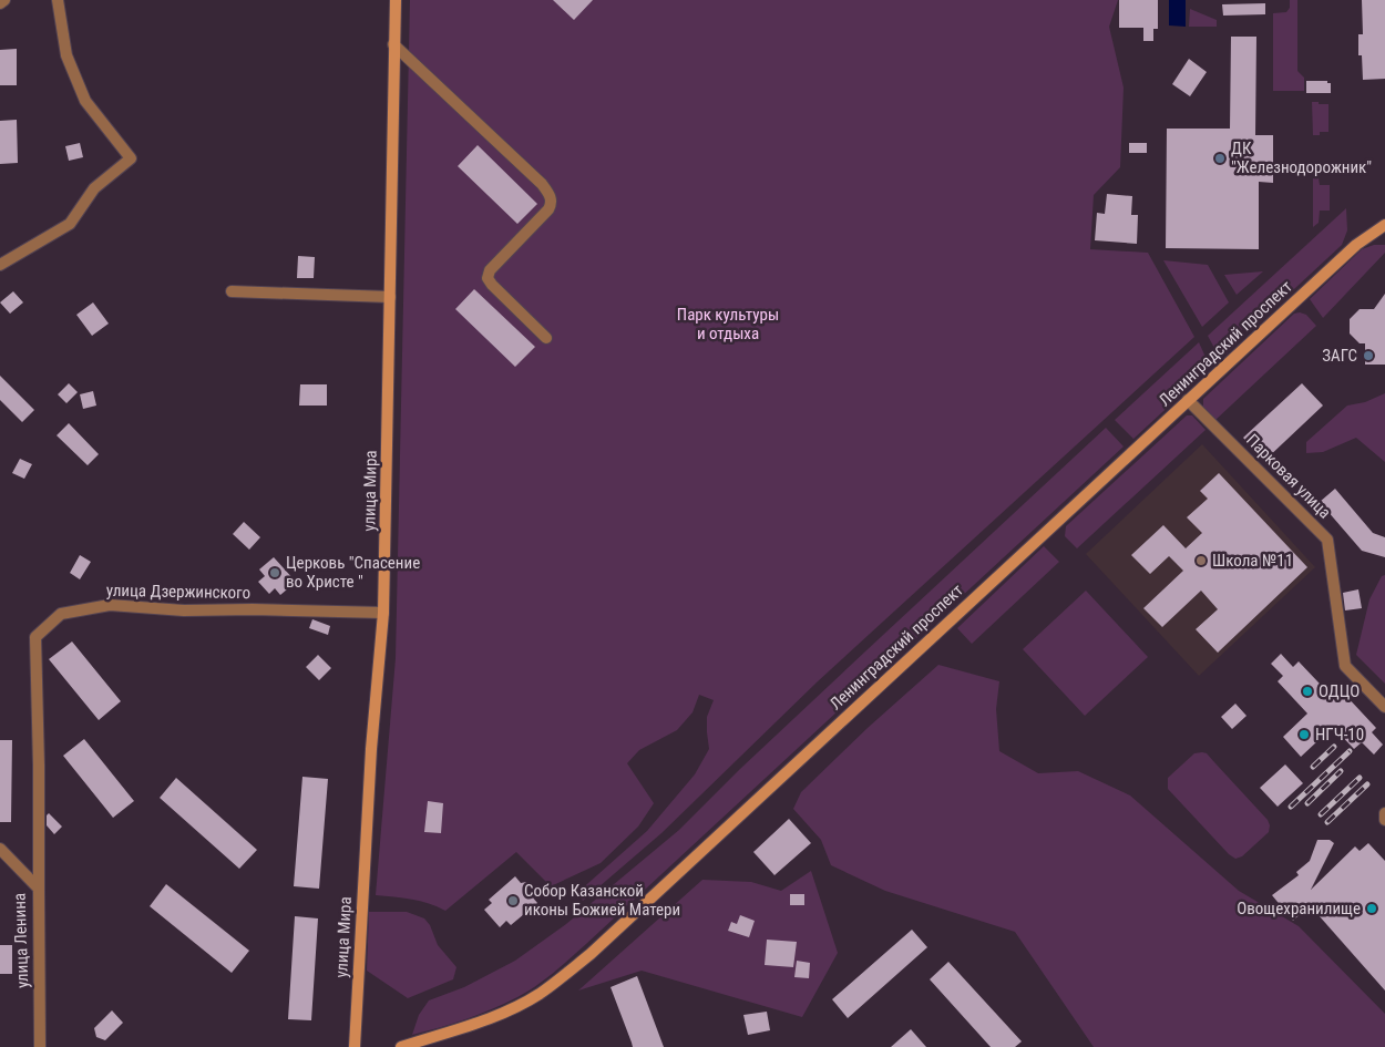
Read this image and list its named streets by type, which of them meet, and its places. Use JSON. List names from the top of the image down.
{
  "streets": {
    "street": [
      "Ленинградский проспект",
      "Парковая улица",
      "улица Мира",
      "улица Дзержинского",
      "улица Ленина"
    ]
  },
  "crossings": [
    ["Ленинградский проспект", "Парковая улица"],
    ["улица Мира", "улица Дзержинского"],
    ["улица Дзержинского", "улица Ленина"]
  ],
  "parks": ["Парк культуры и отдыха"],
  "places": [
    "ДК \"Железнодорожник\"",
    "ЗАГС",
    "Школа №11",
    "Церковь \"Спасение во Христе \"",
    "ОДЦО",
    "НГЧ-10",
    "Собор Казанской иконы Божией Матери",
    "Овощехранилище"
  ]
}
